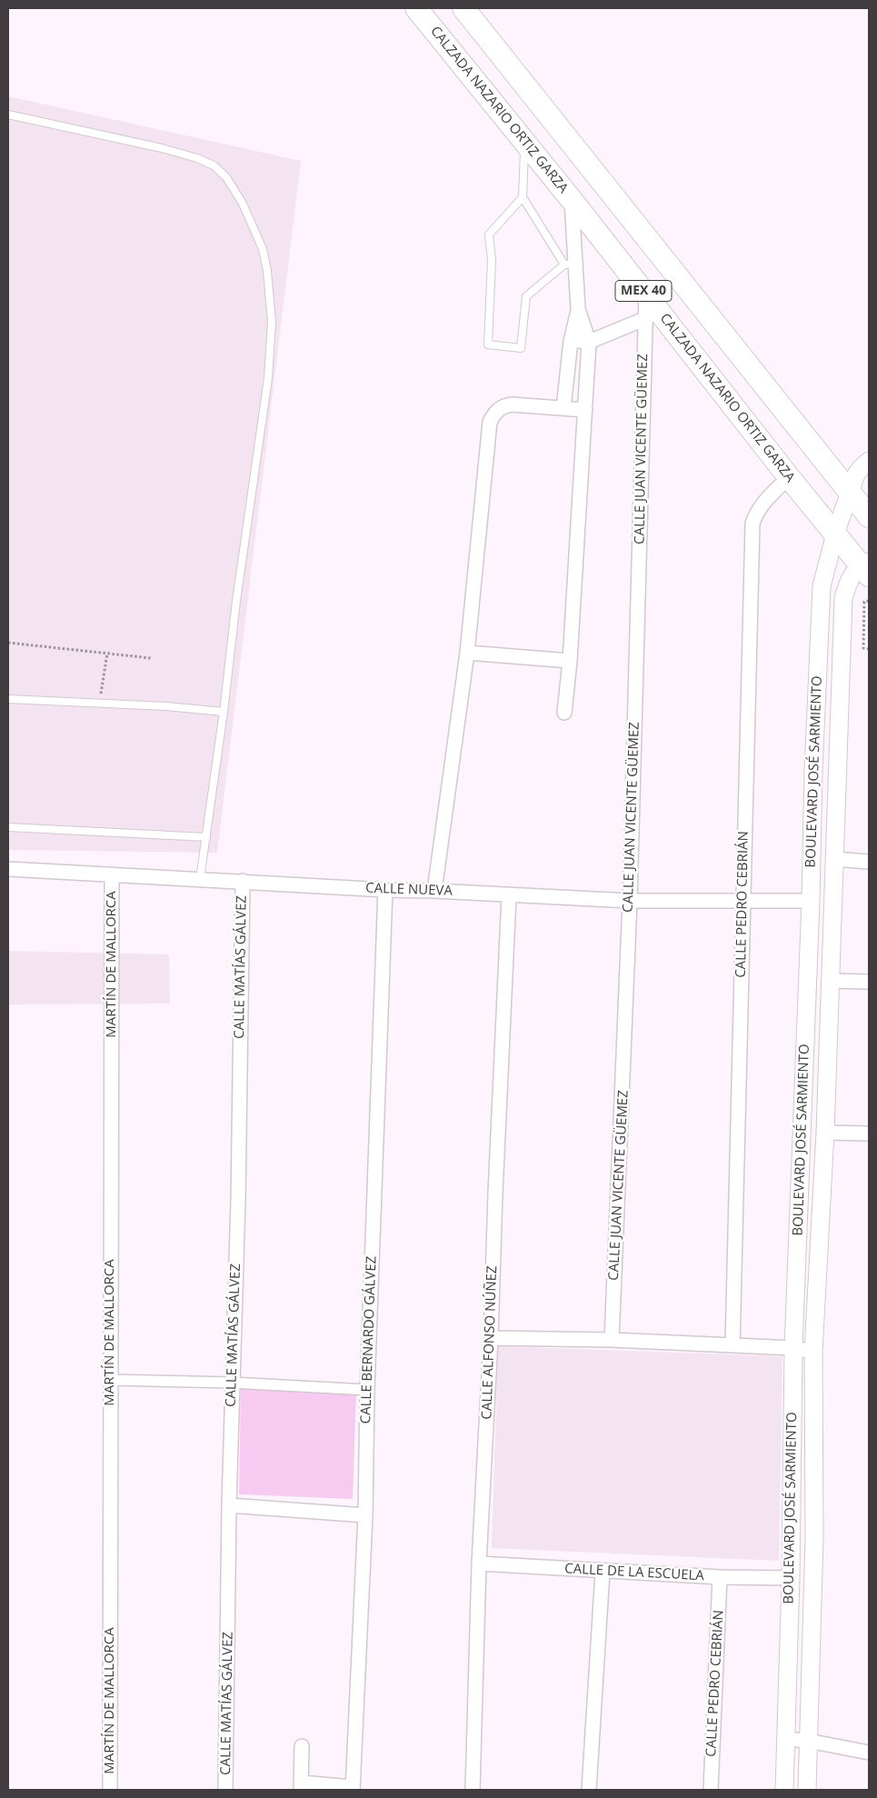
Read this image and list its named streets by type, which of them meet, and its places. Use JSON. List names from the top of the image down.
{
  "streets": {
    "main road": ["CALZADA NAZARIO ORTIZ GARZA", "MEX 40"],
    "street": [
      "CALLE JUAN VICENTE GÜEMEZ",
      "BOULEVARD JOSÉ SARMIENTO",
      "CALLE NUEVA",
      "CALLE PEDRO CEBRIÁN",
      "MARTÍN DE MALLORCA",
      "CALLE MATÍAS GÁLVEZ",
      "CALLE BERNARDO GÁLVEZ",
      "CALLE ALFONSO NÚÑEZ",
      "CALLE DE LA ESCUELA"
    ]
  },
  "crossings": [
    ["CALZADA NAZARIO ORTIZ GARZA", "CALLE JUAN VICENTE GÜEMEZ"],
    ["CALZADA NAZARIO ORTIZ GARZA", "BOULEVARD JOSÉ SARMIENTO"],
    ["CALZADA NAZARIO ORTIZ GARZA", "CALLE PEDRO CEBRIÁN"],
    ["MEX 40", "BOULEVARD JOSÉ SARMIENTO"],
    ["CALLE JUAN VICENTE GÜEMEZ", "CALLE NUEVA"],
    ["BOULEVARD JOSÉ SARMIENTO", "CALLE NUEVA"],
    ["BOULEVARD JOSÉ SARMIENTO", "CALLE DE LA ESCUELA"],
    ["CALLE NUEVA", "CALLE PEDRO CEBRIÁN"],
    ["CALLE NUEVA", "MARTÍN DE MALLORCA"],
    ["CALLE NUEVA", "CALLE MATÍAS GÁLVEZ"],
    ["CALLE NUEVA", "CALLE BERNARDO GÁLVEZ"],
    ["CALLE NUEVA", "CALLE ALFONSO NÚÑEZ"],
    ["CALLE PEDRO CEBRIÁN", "CALLE DE LA ESCUELA"],
    ["CALLE ALFONSO NÚÑEZ", "CALLE DE LA ESCUELA"]
  ]
}
